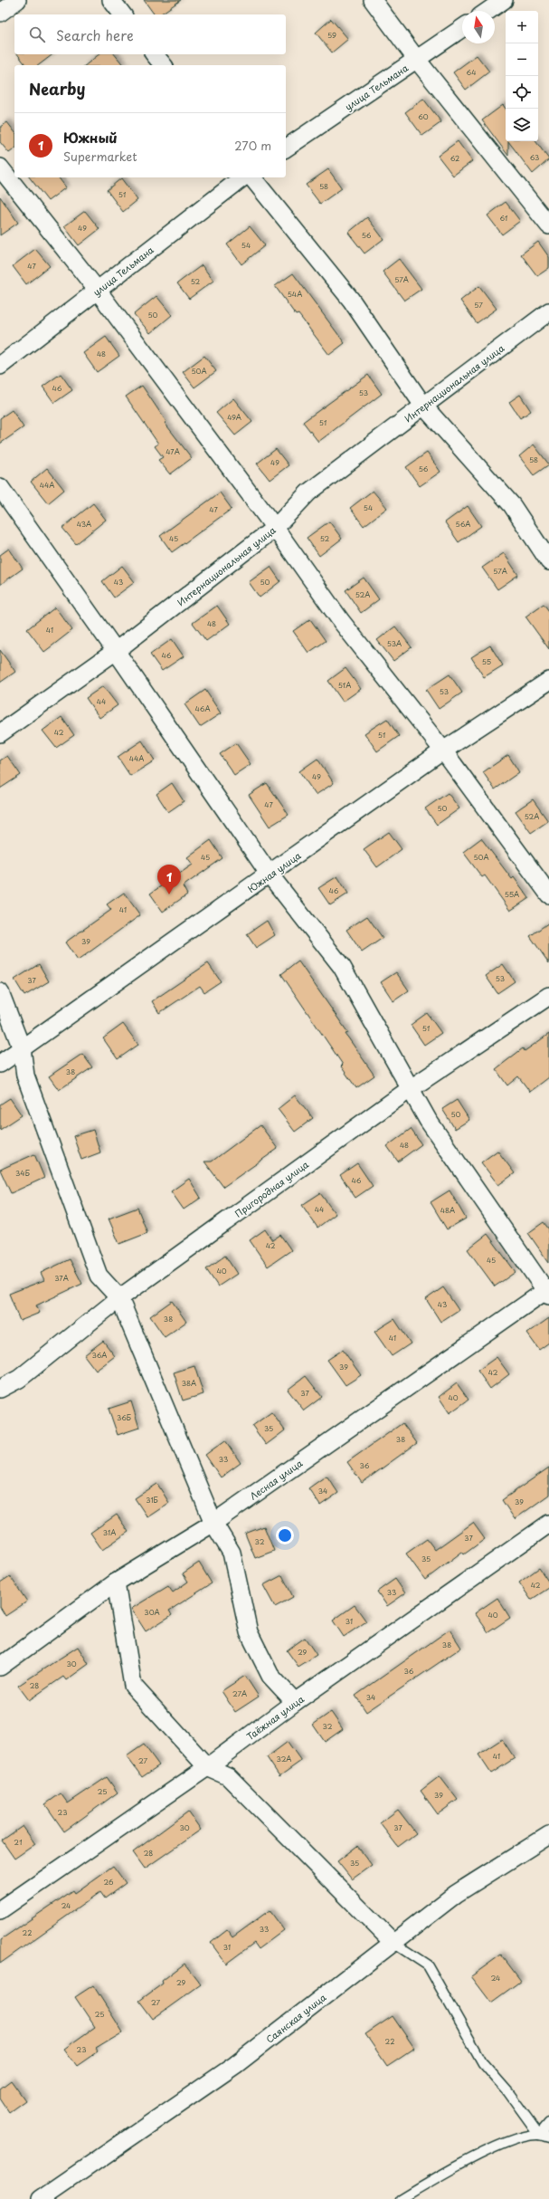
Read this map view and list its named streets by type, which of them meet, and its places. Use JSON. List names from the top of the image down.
{
  "streets": {
    "street": [
      "улица Тельмана",
      "Интернациональная улица",
      "Южная улица",
      "Пригородная улица",
      "Лесная улица",
      "Таёжная улица",
      "Саянская улица"
    ]
  },
  "house_numbers": [
    "59",
    "64",
    "60",
    "63",
    "62",
    "58",
    "51",
    "61",
    "49",
    "56",
    "54",
    "47",
    "57А",
    "52",
    "54А",
    "57",
    "50",
    "48",
    "50А",
    "46",
    "53",
    "49А",
    "51",
    "47А",
    "58",
    "49",
    "56",
    "44А",
    "54",
    "47",
    "43А",
    "56А",
    "45",
    "52",
    "57А",
    "43",
    "50",
    "52А",
    "48",
    "41",
    "53А",
    "46",
    "55",
    "51А",
    "53",
    "44",
    "46А",
    "42",
    "51",
    "44А",
    "49",
    "47",
    "50",
    "52А",
    "45",
    "50А",
    "46",
    "55А",
    "41",
    "39",
    "53",
    "37",
    "51",
    "38",
    "50",
    "48",
    "34Б",
    "46",
    "44",
    "48А",
    "42",
    "45",
    "40",
    "37А",
    "43",
    "38",
    "41",
    "36А",
    "39",
    "42",
    "38А",
    "37",
    "40",
    "36Б",
    "35",
    "38",
    "33",
    "36",
    "34",
    "31Б",
    "39",
    "31А",
    "37",
    "32",
    "35",
    "42",
    "33",
    "30А",
    "40",
    "31",
    "38",
    "29",
    "30",
    "36",
    "28",
    "27А",
    "34",
    "32",
    "41",
    "32А",
    "27",
    "25",
    "39",
    "23",
    "30",
    "37",
    "21",
    "28",
    "35",
    "26",
    "24",
    "33",
    "22",
    "31",
    "24",
    "29",
    "27",
    "25",
    "22",
    "23"
  ],
  "north": "top",
  "page": {
    "map_buttons": ["+", "−"],
    "search": "Search here",
    "heading": "Nearby",
    "list": [
      {
        "mark": "1",
        "name": "Южный",
        "note": "Supermarket",
        "value": "270 m"
      }
    ],
    "pins": "1"
  }
}
